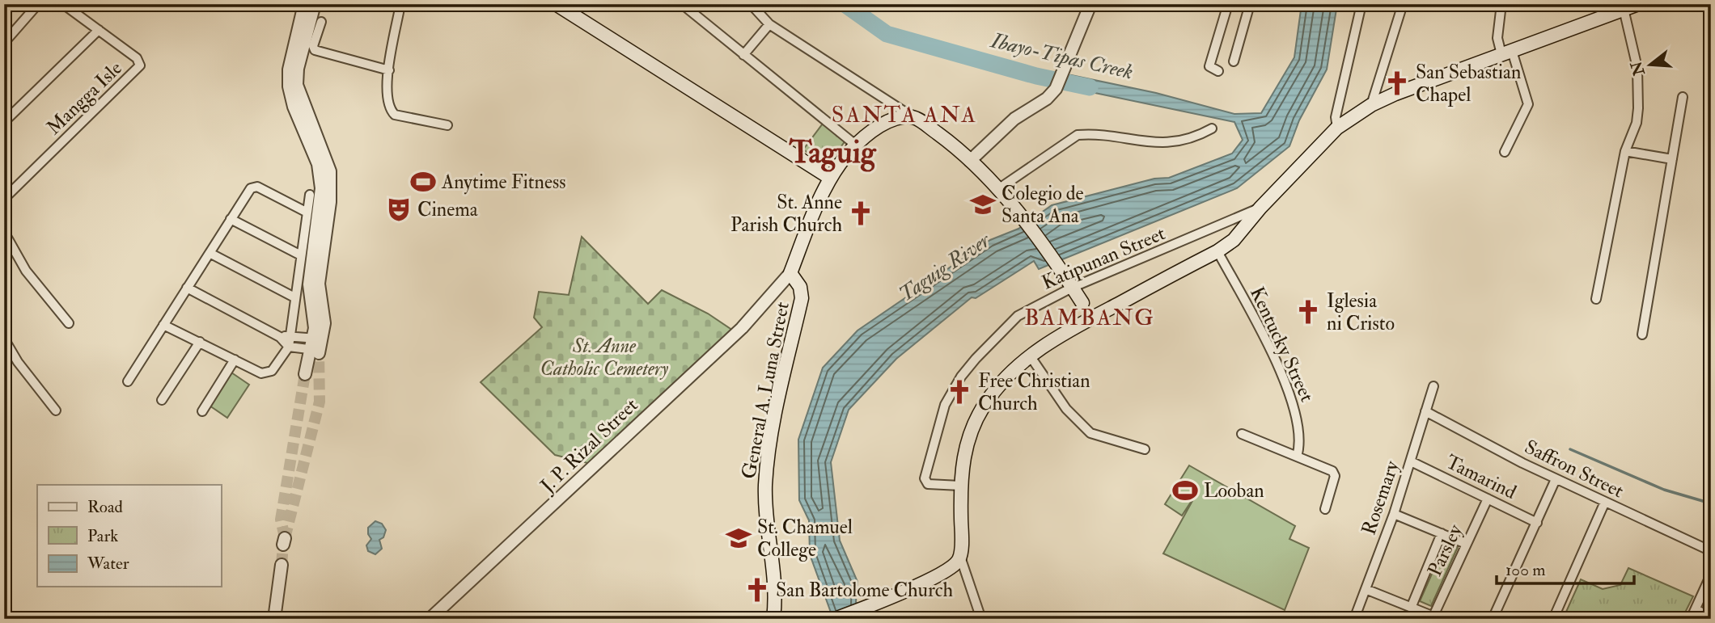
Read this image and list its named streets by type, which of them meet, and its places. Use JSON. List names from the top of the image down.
{
  "streets": {
    "main road": ["General A. Luna Street", "J. P. Rizal Street"],
    "street": [
      "Mangga Isle",
      "Katipunan Street",
      "Kentucky Street",
      "Saffron Street",
      "Tamarind",
      "Rosemary",
      "Parsley"
    ]
  },
  "crossings": [
    ["General A. Luna Street", "J. P. Rizal Street"],
    ["Saffron Street", "Rosemary"],
    ["Tamarind", "Rosemary"],
    ["Tamarind", "Parsley"]
  ],
  "districts": ["SANTA ANA", "Taguig", "BAMBANG"],
  "water": ["Ibayo-Tipas Creek", "Taguig River"],
  "parks": ["St. Anne Catholic Cemetery"],
  "places": {
    "church": [
      "San Sebastian Chapel",
      "St. Anne Parish Church",
      "Iglesia ni Cristo",
      "Free Christian Church",
      "San Bartolome Church"
    ],
    "sports": ["Anytime Fitness", "Looban"],
    "school or university": ["Colegio de Santa Ana", "St. Chamuel College"],
    "theatre": ["Cinema"]
  },
  "legend": ["Road", "Park", "Water"],
  "scale_bar": "100 m",
  "north": "left"
}
